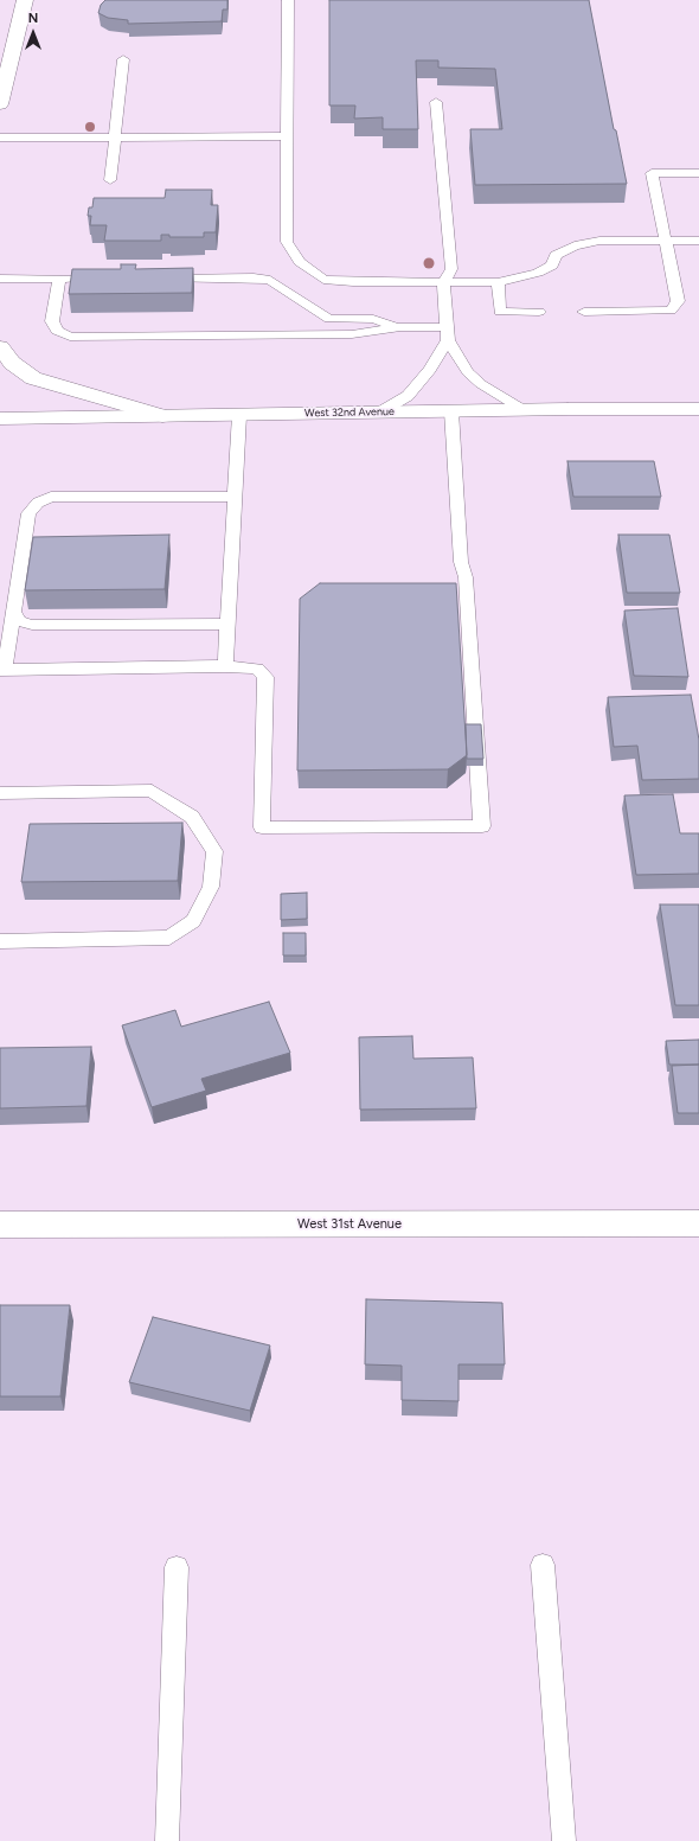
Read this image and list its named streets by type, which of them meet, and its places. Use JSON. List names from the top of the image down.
{
  "streets": {
    "street": ["West 32nd Avenue", "West 31st Avenue"]
  },
  "north": "top"
}
